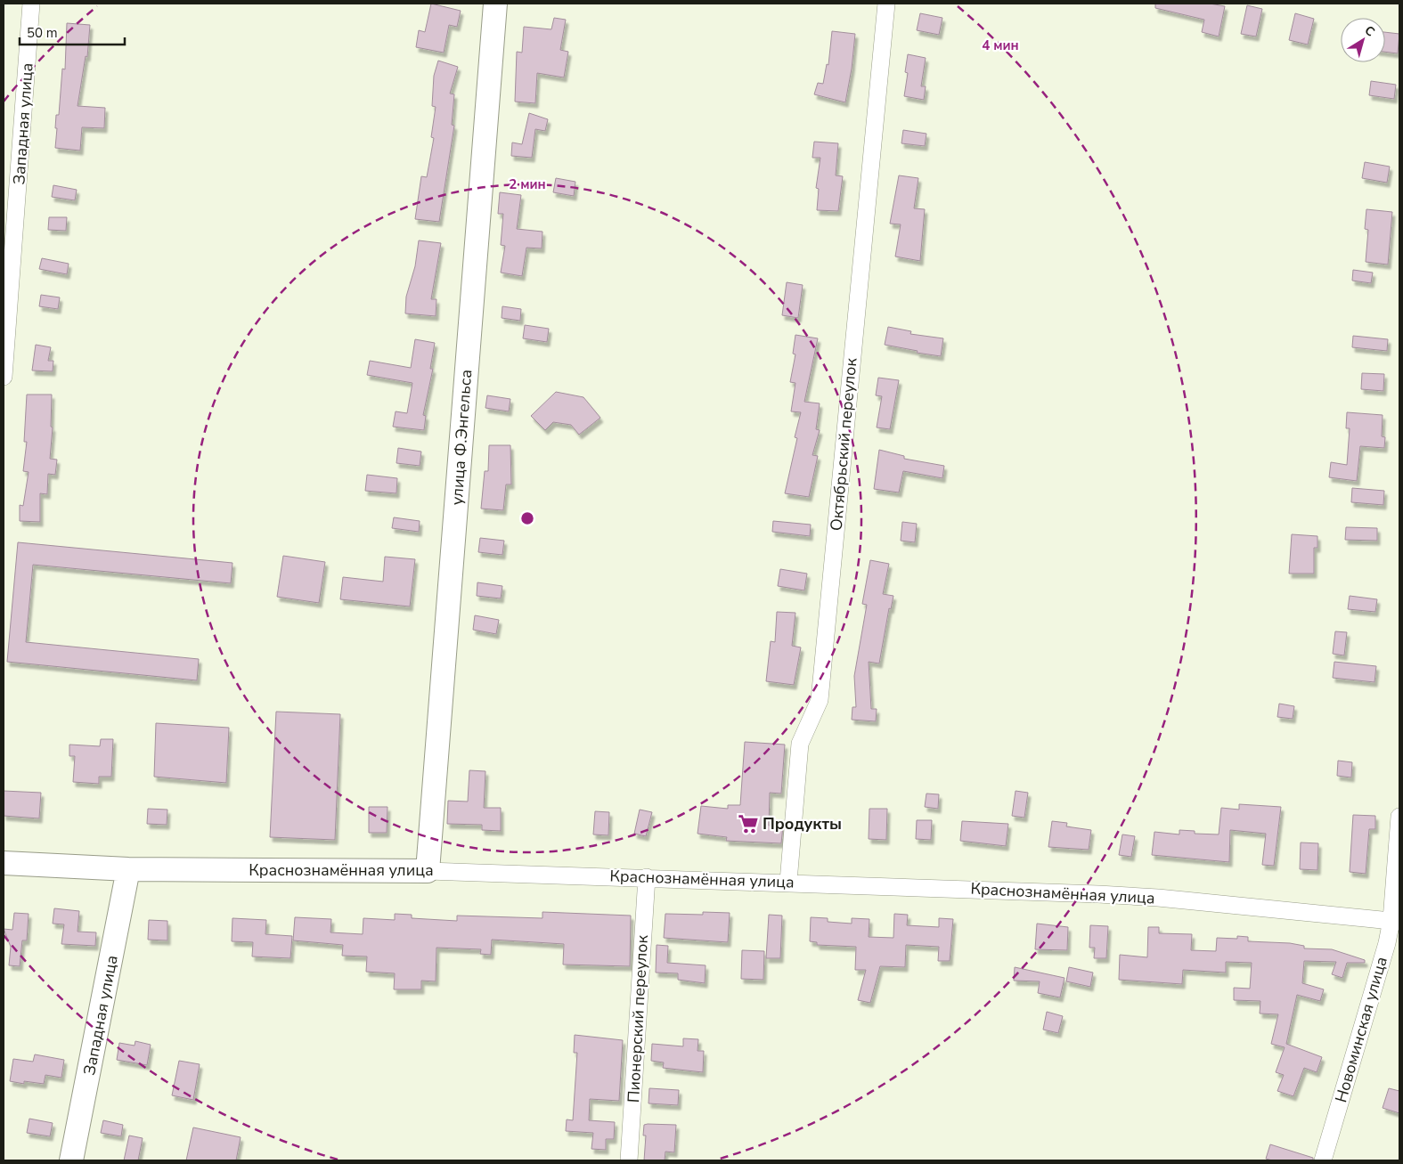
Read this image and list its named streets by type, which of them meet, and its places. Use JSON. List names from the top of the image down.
{
  "streets": {
    "main road": ["Западная улица", "улица Ф.Энгельса", "Краснознамённая улица"],
    "street": ["Октябрьский переулок", "Пионерский переулок", "Новоминская улица"]
  },
  "crossings": [
    ["Западная улица", "Краснознамённая улица"],
    ["улица Ф.Энгельса", "Краснознамённая улица"],
    ["Октябрьский переулок", "Краснознамённая улица"],
    ["Краснознамённая улица", "Пионерский переулок"],
    ["Краснознамённая улица", "Новоминская улица"]
  ],
  "places": {
    "supermarket": ["Продукты"]
  },
  "scale_bar": "50 m",
  "north": "top right",
  "rings": ["4 мин", "2 мин"]
}
